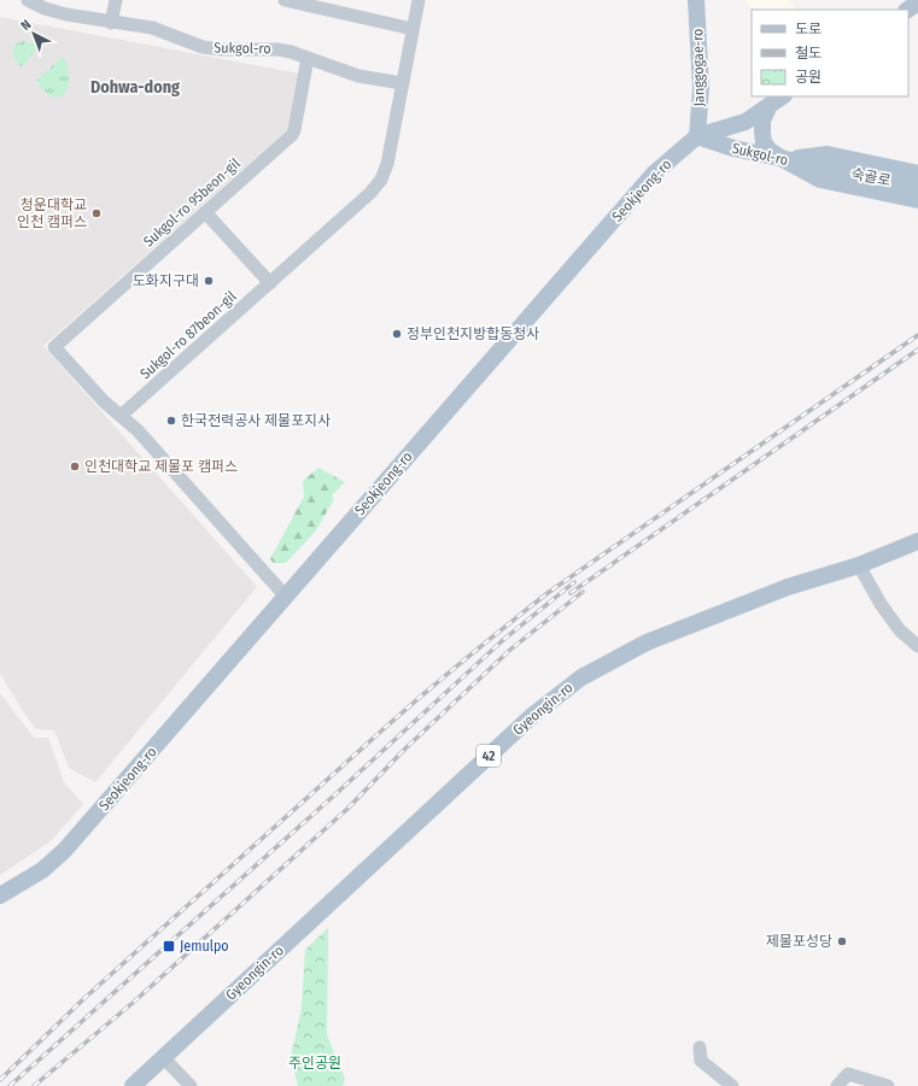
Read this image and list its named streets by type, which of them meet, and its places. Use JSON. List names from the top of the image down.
{
  "streets": {
    "main road": [
      "Sukgol-ro",
      "Janggogae-ro",
      "숙골로",
      "Seokjeong-ro",
      "Gyeongin-ro",
      "42"
    ],
    "street": ["Sukgol-ro 95beon-gil", "Sukgol-ro 87beon-gil"]
  },
  "crossings": [
    ["Sukgol-ro", "Janggogae-ro"],
    ["Sukgol-ro", "숙골로"],
    ["Sukgol-ro", "Seokjeong-ro"],
    ["Sukgol-ro", "Sukgol-ro 95beon-gil"],
    ["Sukgol-ro", "Sukgol-ro 87beon-gil"],
    ["Janggogae-ro", "Seokjeong-ro"],
    ["Sukgol-ro 95beon-gil", "Sukgol-ro 87beon-gil"]
  ],
  "districts": ["Dohwa-dong"],
  "parks": ["주인공원"],
  "places": {
    "other": [
      "청운대학교 인천 캠퍼스",
      "도화지구대",
      "정부인천지방합동청사",
      "한국전력공사 제물포지사",
      "인천대학교 제물포 캠퍼스",
      "제물포성당"
    ],
    "transit": ["Jemulpo"]
  },
  "legend": ["도로", "철도", "공원"],
  "north": "top left"
}
